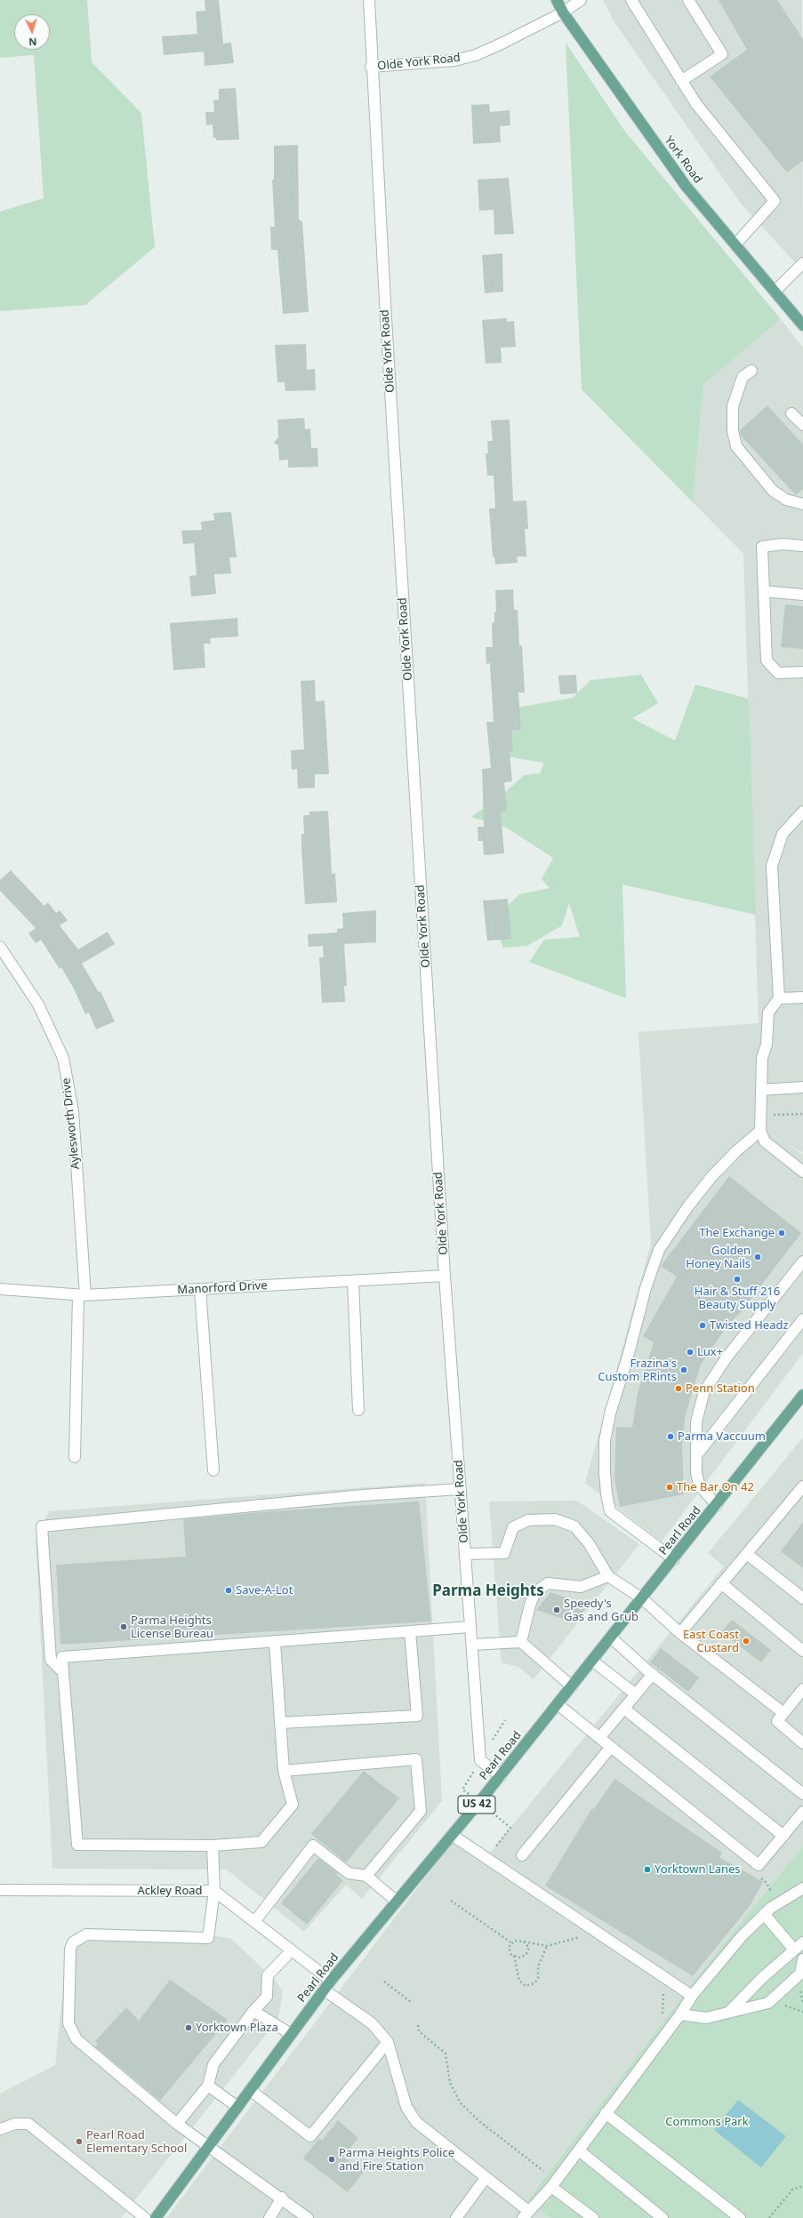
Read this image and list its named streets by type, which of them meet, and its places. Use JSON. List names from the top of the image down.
{
  "streets": {
    "main road": ["York Road", "Pearl Road", "US 42"],
    "street": [
      "Olde York Road",
      "Aylesworth Drive",
      "Manorford Drive",
      "Ackley Road"
    ]
  },
  "crossings": [
    ["Olde York Road", "York Road"],
    ["Olde York Road", "Manorford Drive"],
    ["Olde York Road", "Pearl Road"],
    ["Aylesworth Drive", "Manorford Drive"],
    ["Pearl Road", "Ackley Road"]
  ],
  "districts": ["Parma Heights"],
  "parks": ["Commons Park"],
  "places": [
    "The Exchange",
    "Golden Honey Nails",
    "Hair & Stuff 216 Beauty Supply",
    "Twisted Headz",
    "Lux+",
    "Frazina's Custom PRints",
    "Penn Station",
    "Parma Vaccuum",
    "The Bar On 42",
    "Save-A-Lot",
    "Speedy's Gas and Grub",
    "Parma Heights License Bureau",
    "East Coast Custard",
    "Yorktown Lanes",
    "Yorktown Plaza",
    "Pearl Road Elementary School",
    "Parma Heights Police and Fire Station"
  ],
  "north": "bottom"
}
